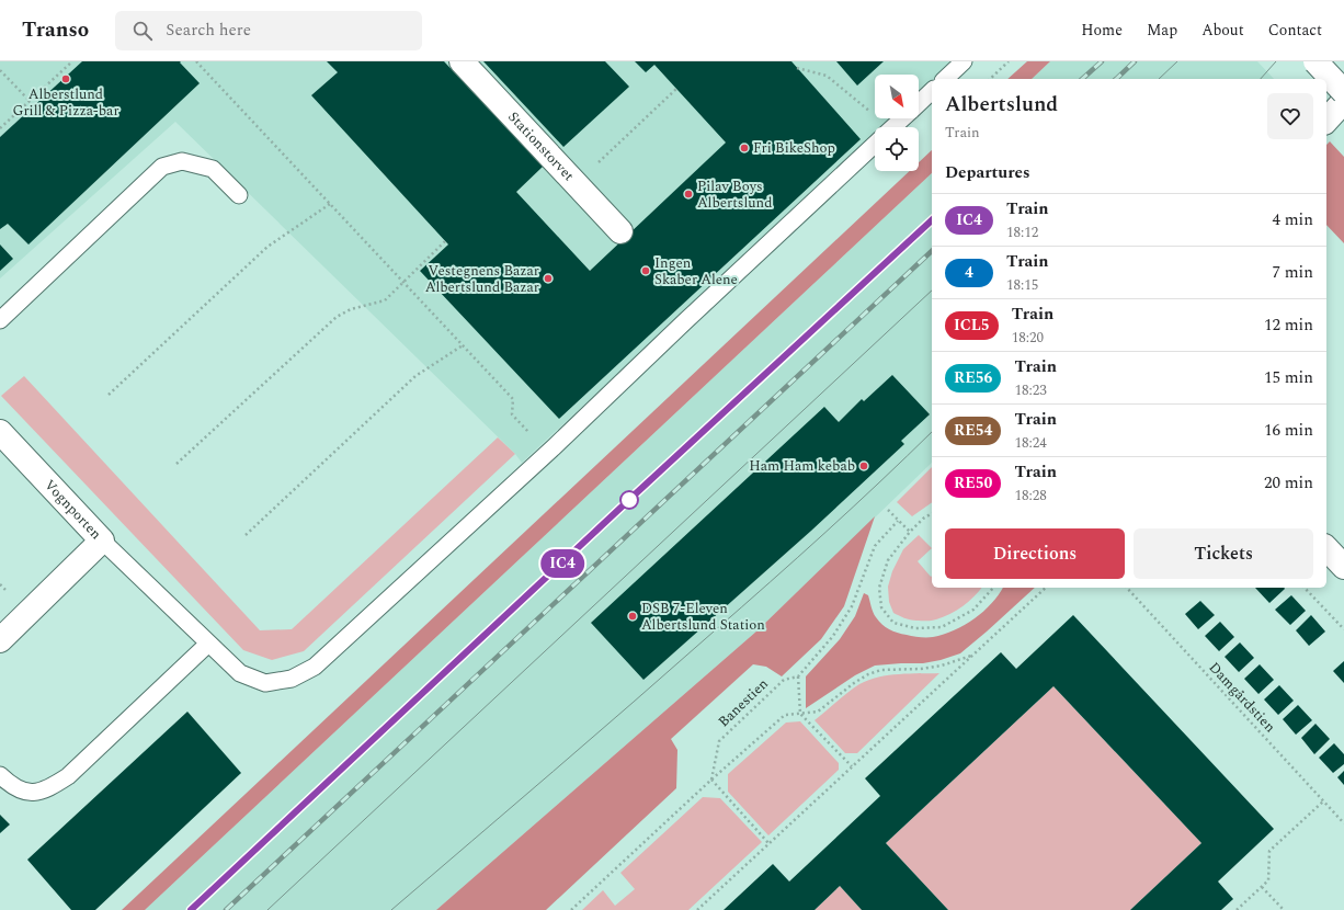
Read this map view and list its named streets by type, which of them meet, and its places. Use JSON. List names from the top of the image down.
{
  "streets": {
    "street": ["Stationstorvet", "Vognporten"],
    "path": ["Damgårdstien", "Banestien"]
  },
  "places": [
    "Alberstlund Grill & Pizza-bar",
    "Fri BikeShop",
    "Pilav Boys Albertslund",
    "Ingen Skaber Alene",
    "Vestegnens Bazar Albertslund Bazar",
    "Ham Ham kebab",
    "DSB 7-Eleven Albertslund Station"
  ],
  "north": "bottom right",
  "page": {
    "header": "Transo",
    "search": "Search here",
    "nav": [
      "Home",
      "Map",
      "About",
      "Contact"
    ],
    "on_map": "IC4",
    "heading": [
      ["Albertslund", "Train"],
      "Departures"
    ],
    "list": [
      {
        "mark": "IC4",
        "name": "Train",
        "note": "18:12",
        "value": "4 min"
      },
      {
        "mark": "4",
        "name": "Train",
        "note": "18:15",
        "value": "7 min"
      },
      {
        "mark": "ICL5",
        "name": "Train",
        "note": "18:20",
        "value": "12 min"
      },
      {
        "mark": "RE56",
        "name": "Train",
        "note": "18:23",
        "value": "15 min"
      },
      {
        "mark": "RE54",
        "name": "Train",
        "note": "18:24",
        "value": "16 min"
      },
      {
        "mark": "RE50",
        "name": "Train",
        "note": "18:28",
        "value": "20 min"
      }
    ],
    "buttons": ["Directions", "Tickets"]
  }
}
